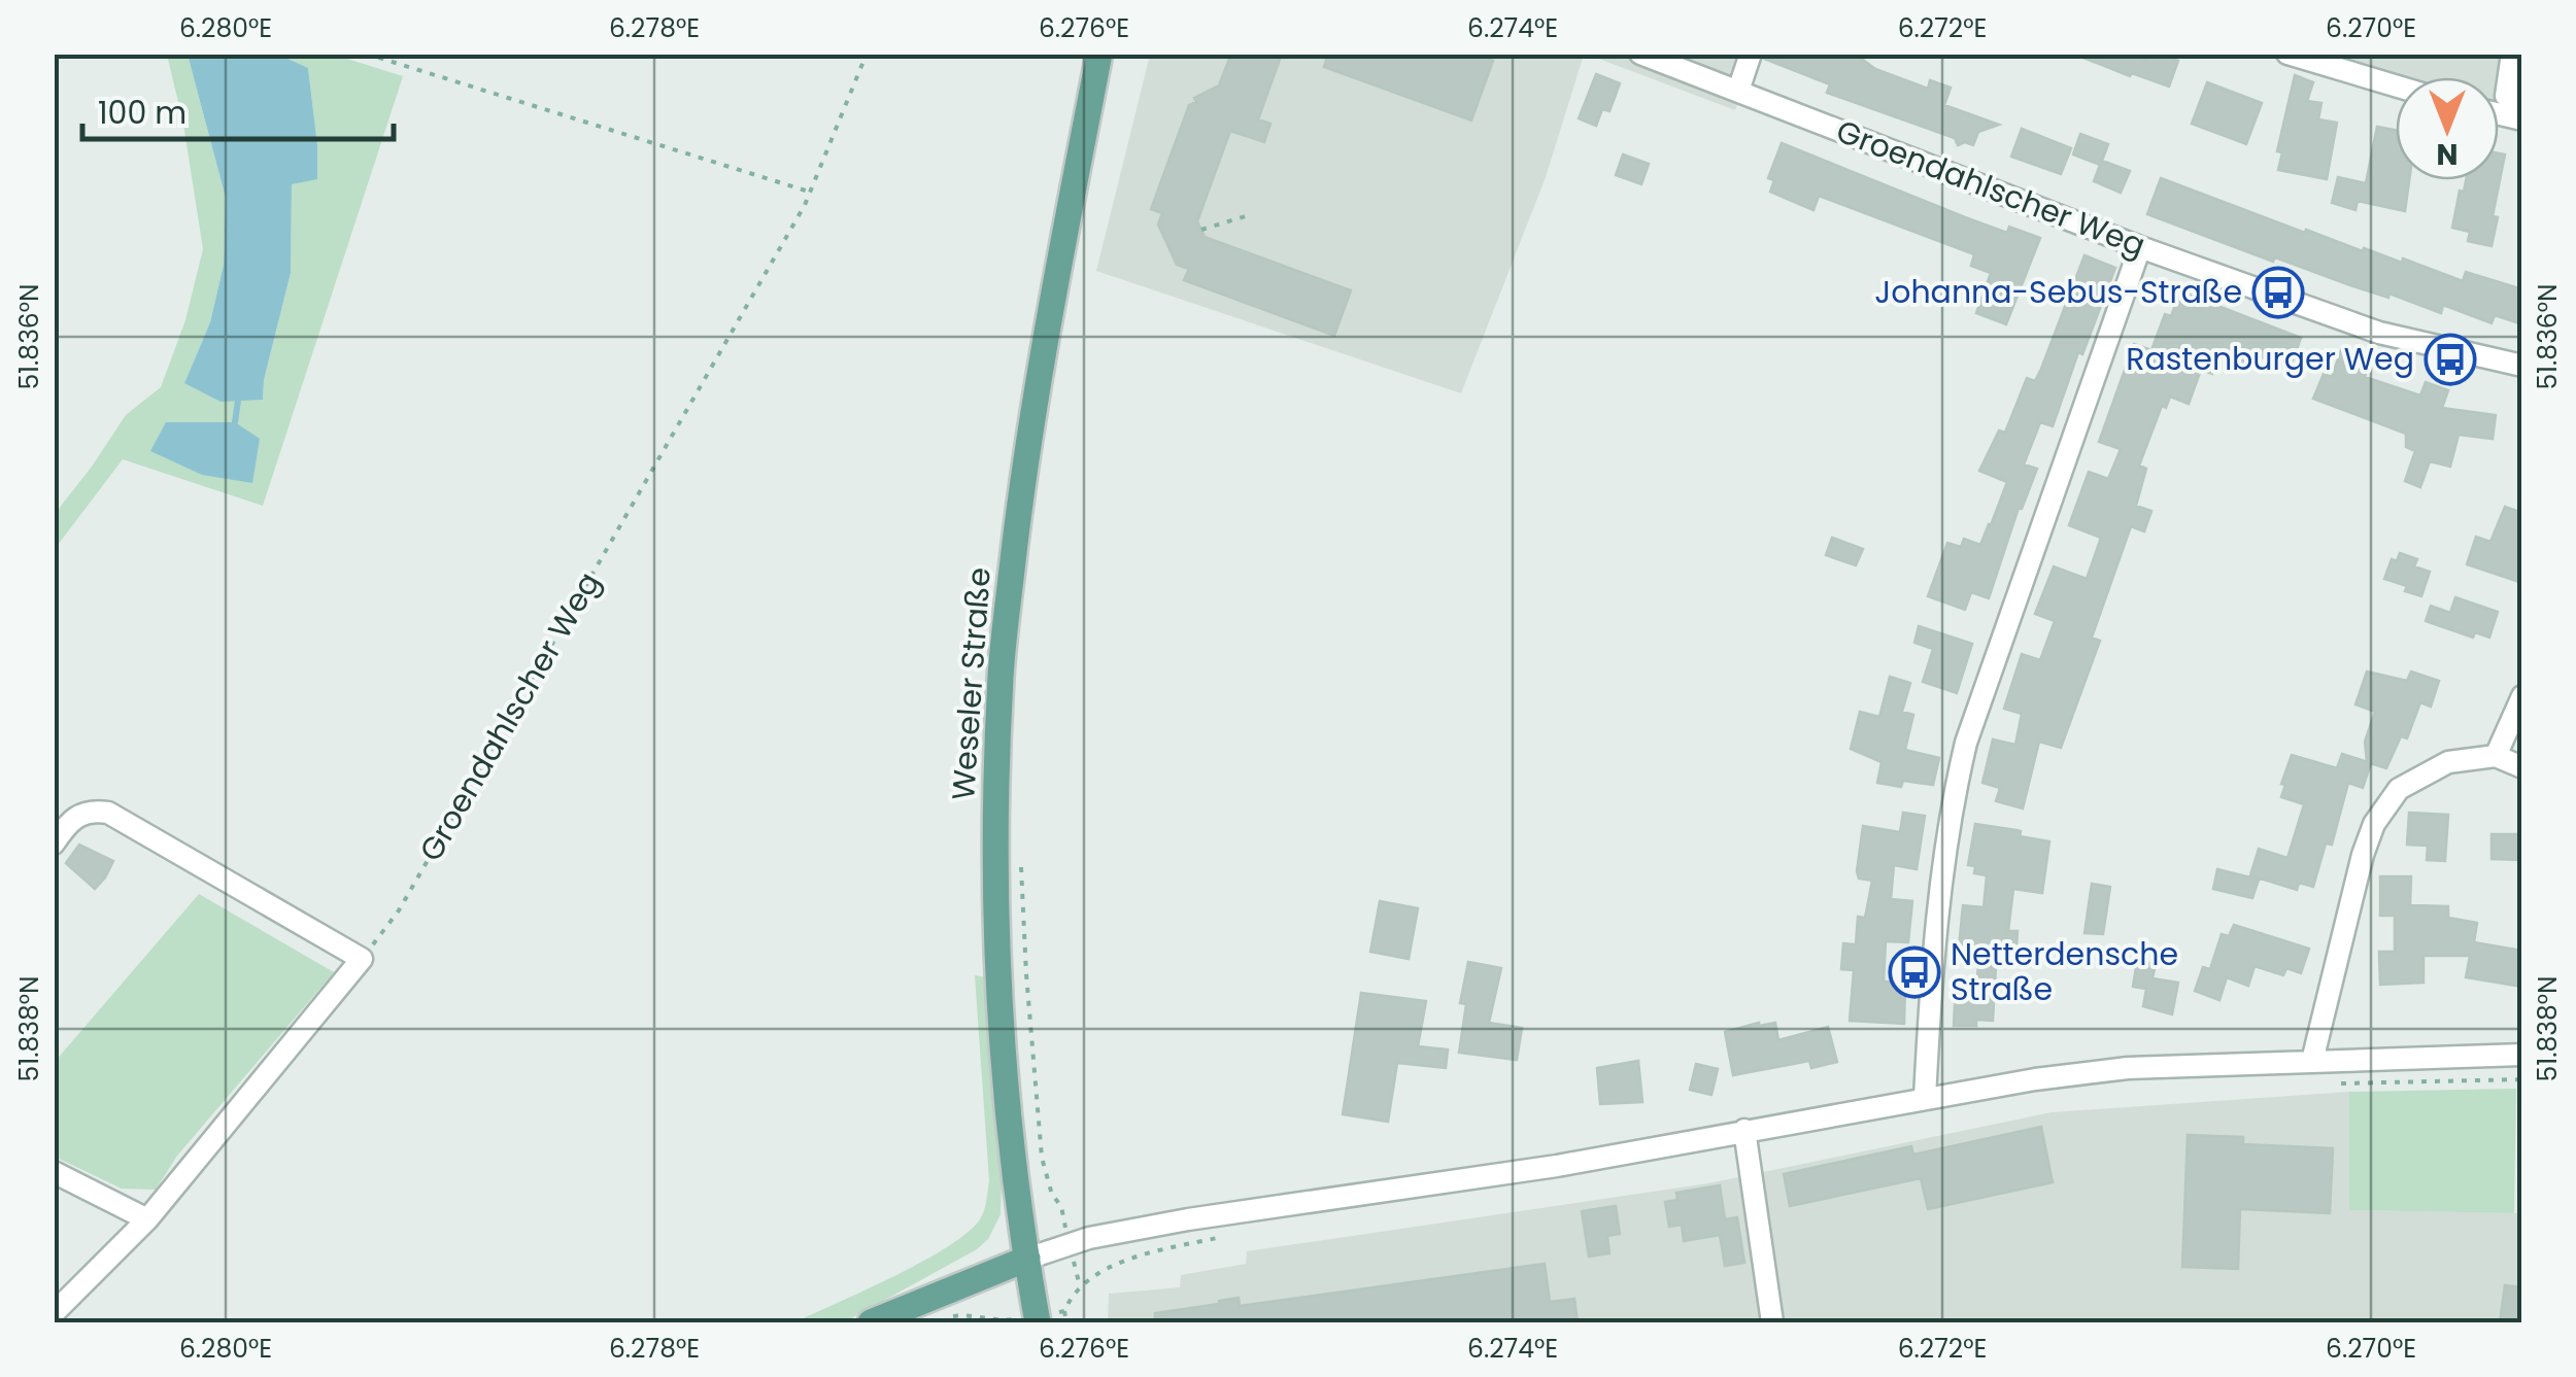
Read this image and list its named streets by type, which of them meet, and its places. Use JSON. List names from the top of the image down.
{
  "streets": {
    "main road": ["Weseler Straße"],
    "street": ["Groendahlscher Weg"]
  },
  "places": {
    "bus stop": ["Johanna-Sebus-Straße", "Rastenburger Weg", "Netterdensche Straße"]
  },
  "scale_bar": "100 m",
  "north": "bottom",
  "coordinates": [
    "6.280°E",
    "6.278°E",
    "6.276°E",
    "6.274°E",
    "6.272°E",
    "6.270°E",
    "51.836°N",
    "51.838°N"
  ]
}
